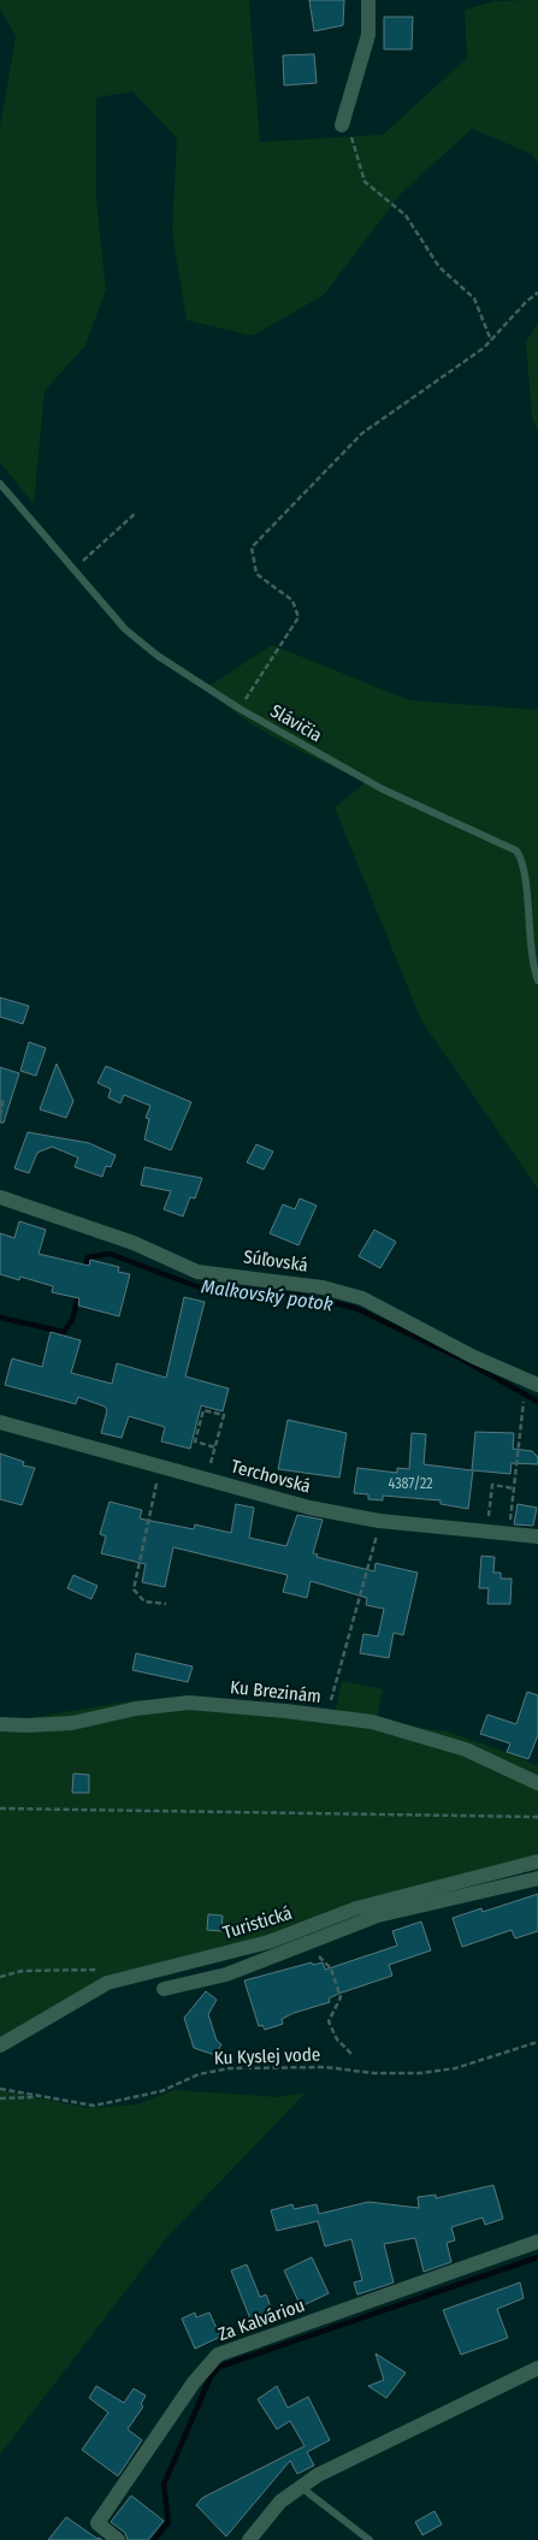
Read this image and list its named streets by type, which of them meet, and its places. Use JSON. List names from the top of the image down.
{
  "streets": {
    "street": [
      "Súľovská",
      "Terchovská",
      "Ku Brezinám",
      "Turistická",
      "Za Kalváriou"
    ],
    "lane": ["Slávičia"],
    "path": ["Ku Kyslej vode"]
  },
  "water": ["Malkovský potok"],
  "house_numbers": ["4387/22"]
}
